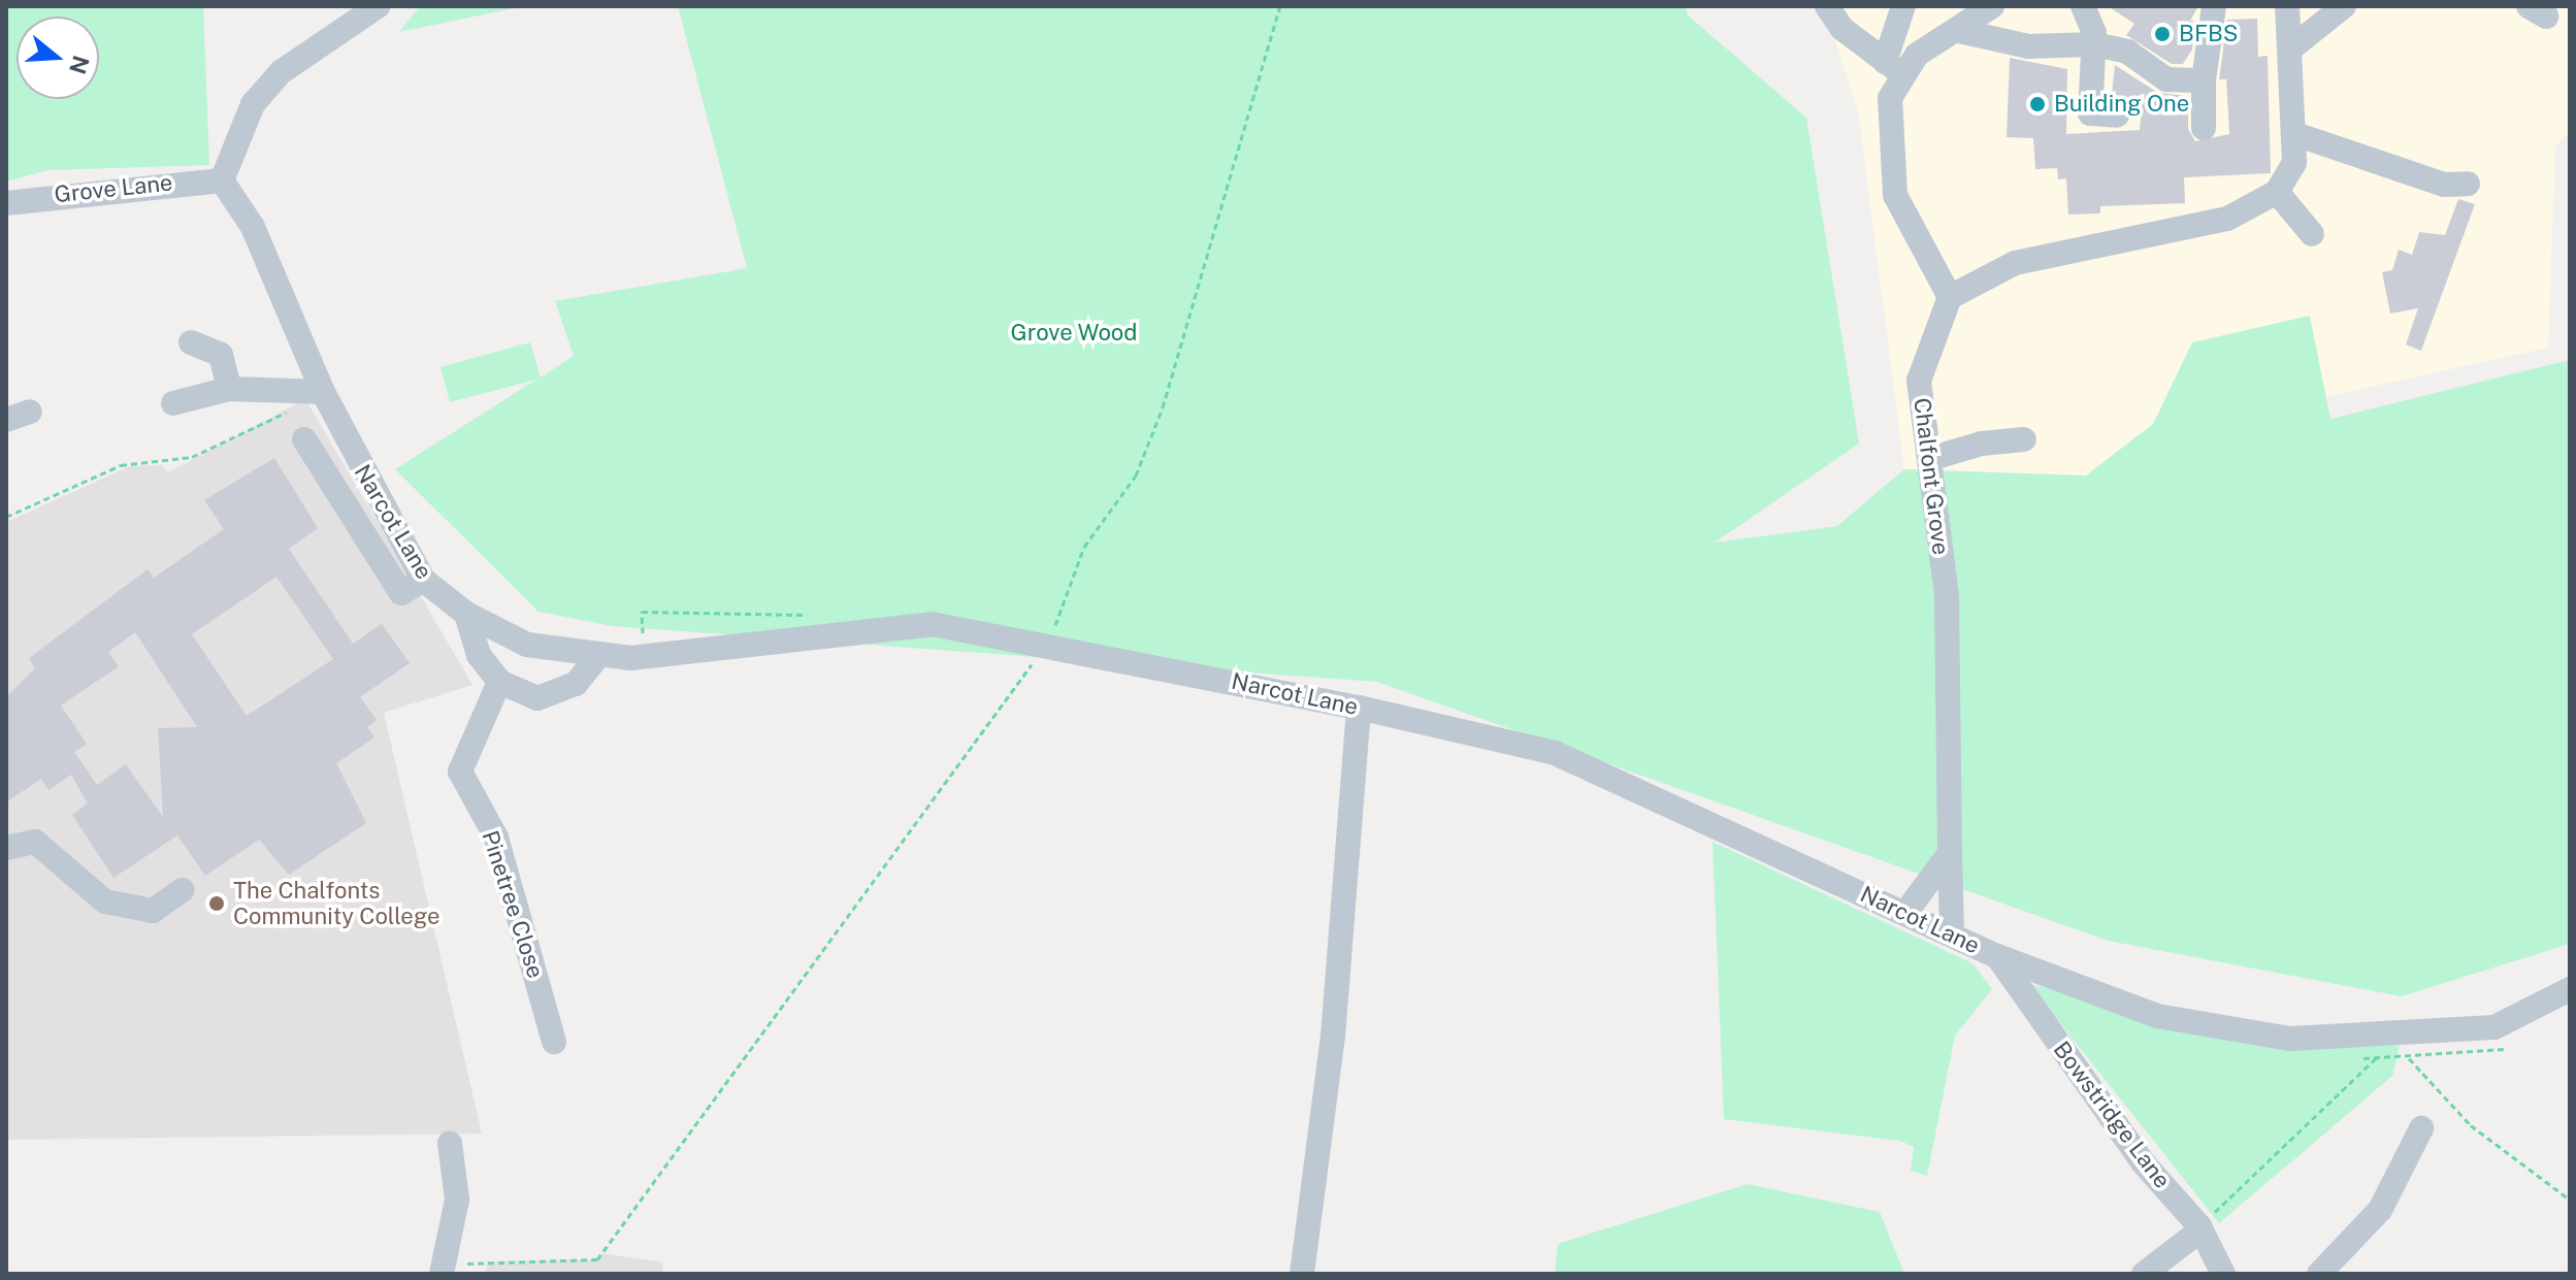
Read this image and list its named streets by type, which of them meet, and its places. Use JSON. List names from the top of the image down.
{
  "streets": {
    "street": [
      "Grove Lane",
      "Chalfont Grove",
      "Narcot Lane",
      "Pinetree Close",
      "Bowstridge Lane"
    ]
  },
  "crossings": [
    ["Grove Lane", "Narcot Lane"],
    ["Chalfont Grove", "Narcot Lane"],
    ["Narcot Lane", "Bowstridge Lane"]
  ],
  "parks": ["Grove Wood"],
  "places": ["BFBS", "Building One", "The Chalfonts Community College"],
  "north": "right"
}
